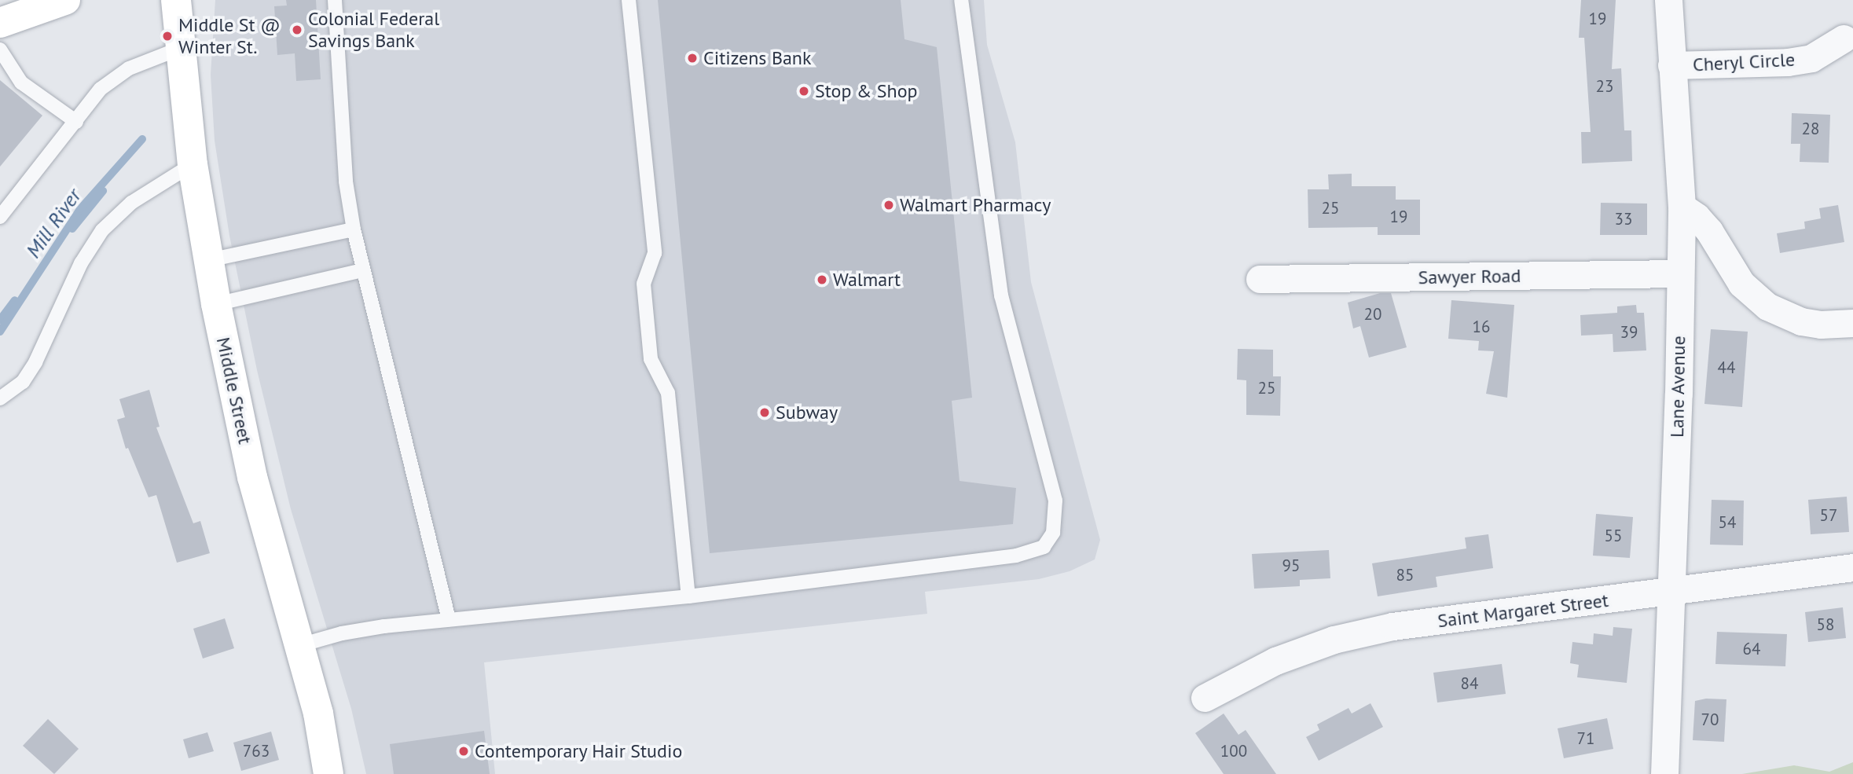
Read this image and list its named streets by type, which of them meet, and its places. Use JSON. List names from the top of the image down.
{
  "streets": {
    "main road": ["Middle Street"],
    "street": [
      "Cheryl Circle",
      "Sawyer Road",
      "Lane Avenue",
      "Saint Margaret Street"
    ]
  },
  "crossings": [
    ["Cheryl Circle", "Lane Avenue"],
    ["Sawyer Road", "Lane Avenue"],
    ["Lane Avenue", "Saint Margaret Street"]
  ],
  "water": ["Mill River"],
  "places": [
    "Colonial Federal Savings Bank",
    "Middle St @ Winter St.",
    "Citizens Bank",
    "Stop & Shop",
    "Walmart Pharmacy",
    "Walmart",
    "Subway",
    "Contemporary Hair Studio"
  ],
  "house_numbers": [
    "19",
    "23",
    "28",
    "25",
    "19",
    "33",
    "20",
    "16",
    "39",
    "44",
    "25",
    "57",
    "54",
    "55",
    "95",
    "85",
    "58",
    "64",
    "84",
    "70",
    "71",
    "763",
    "100"
  ]
}
